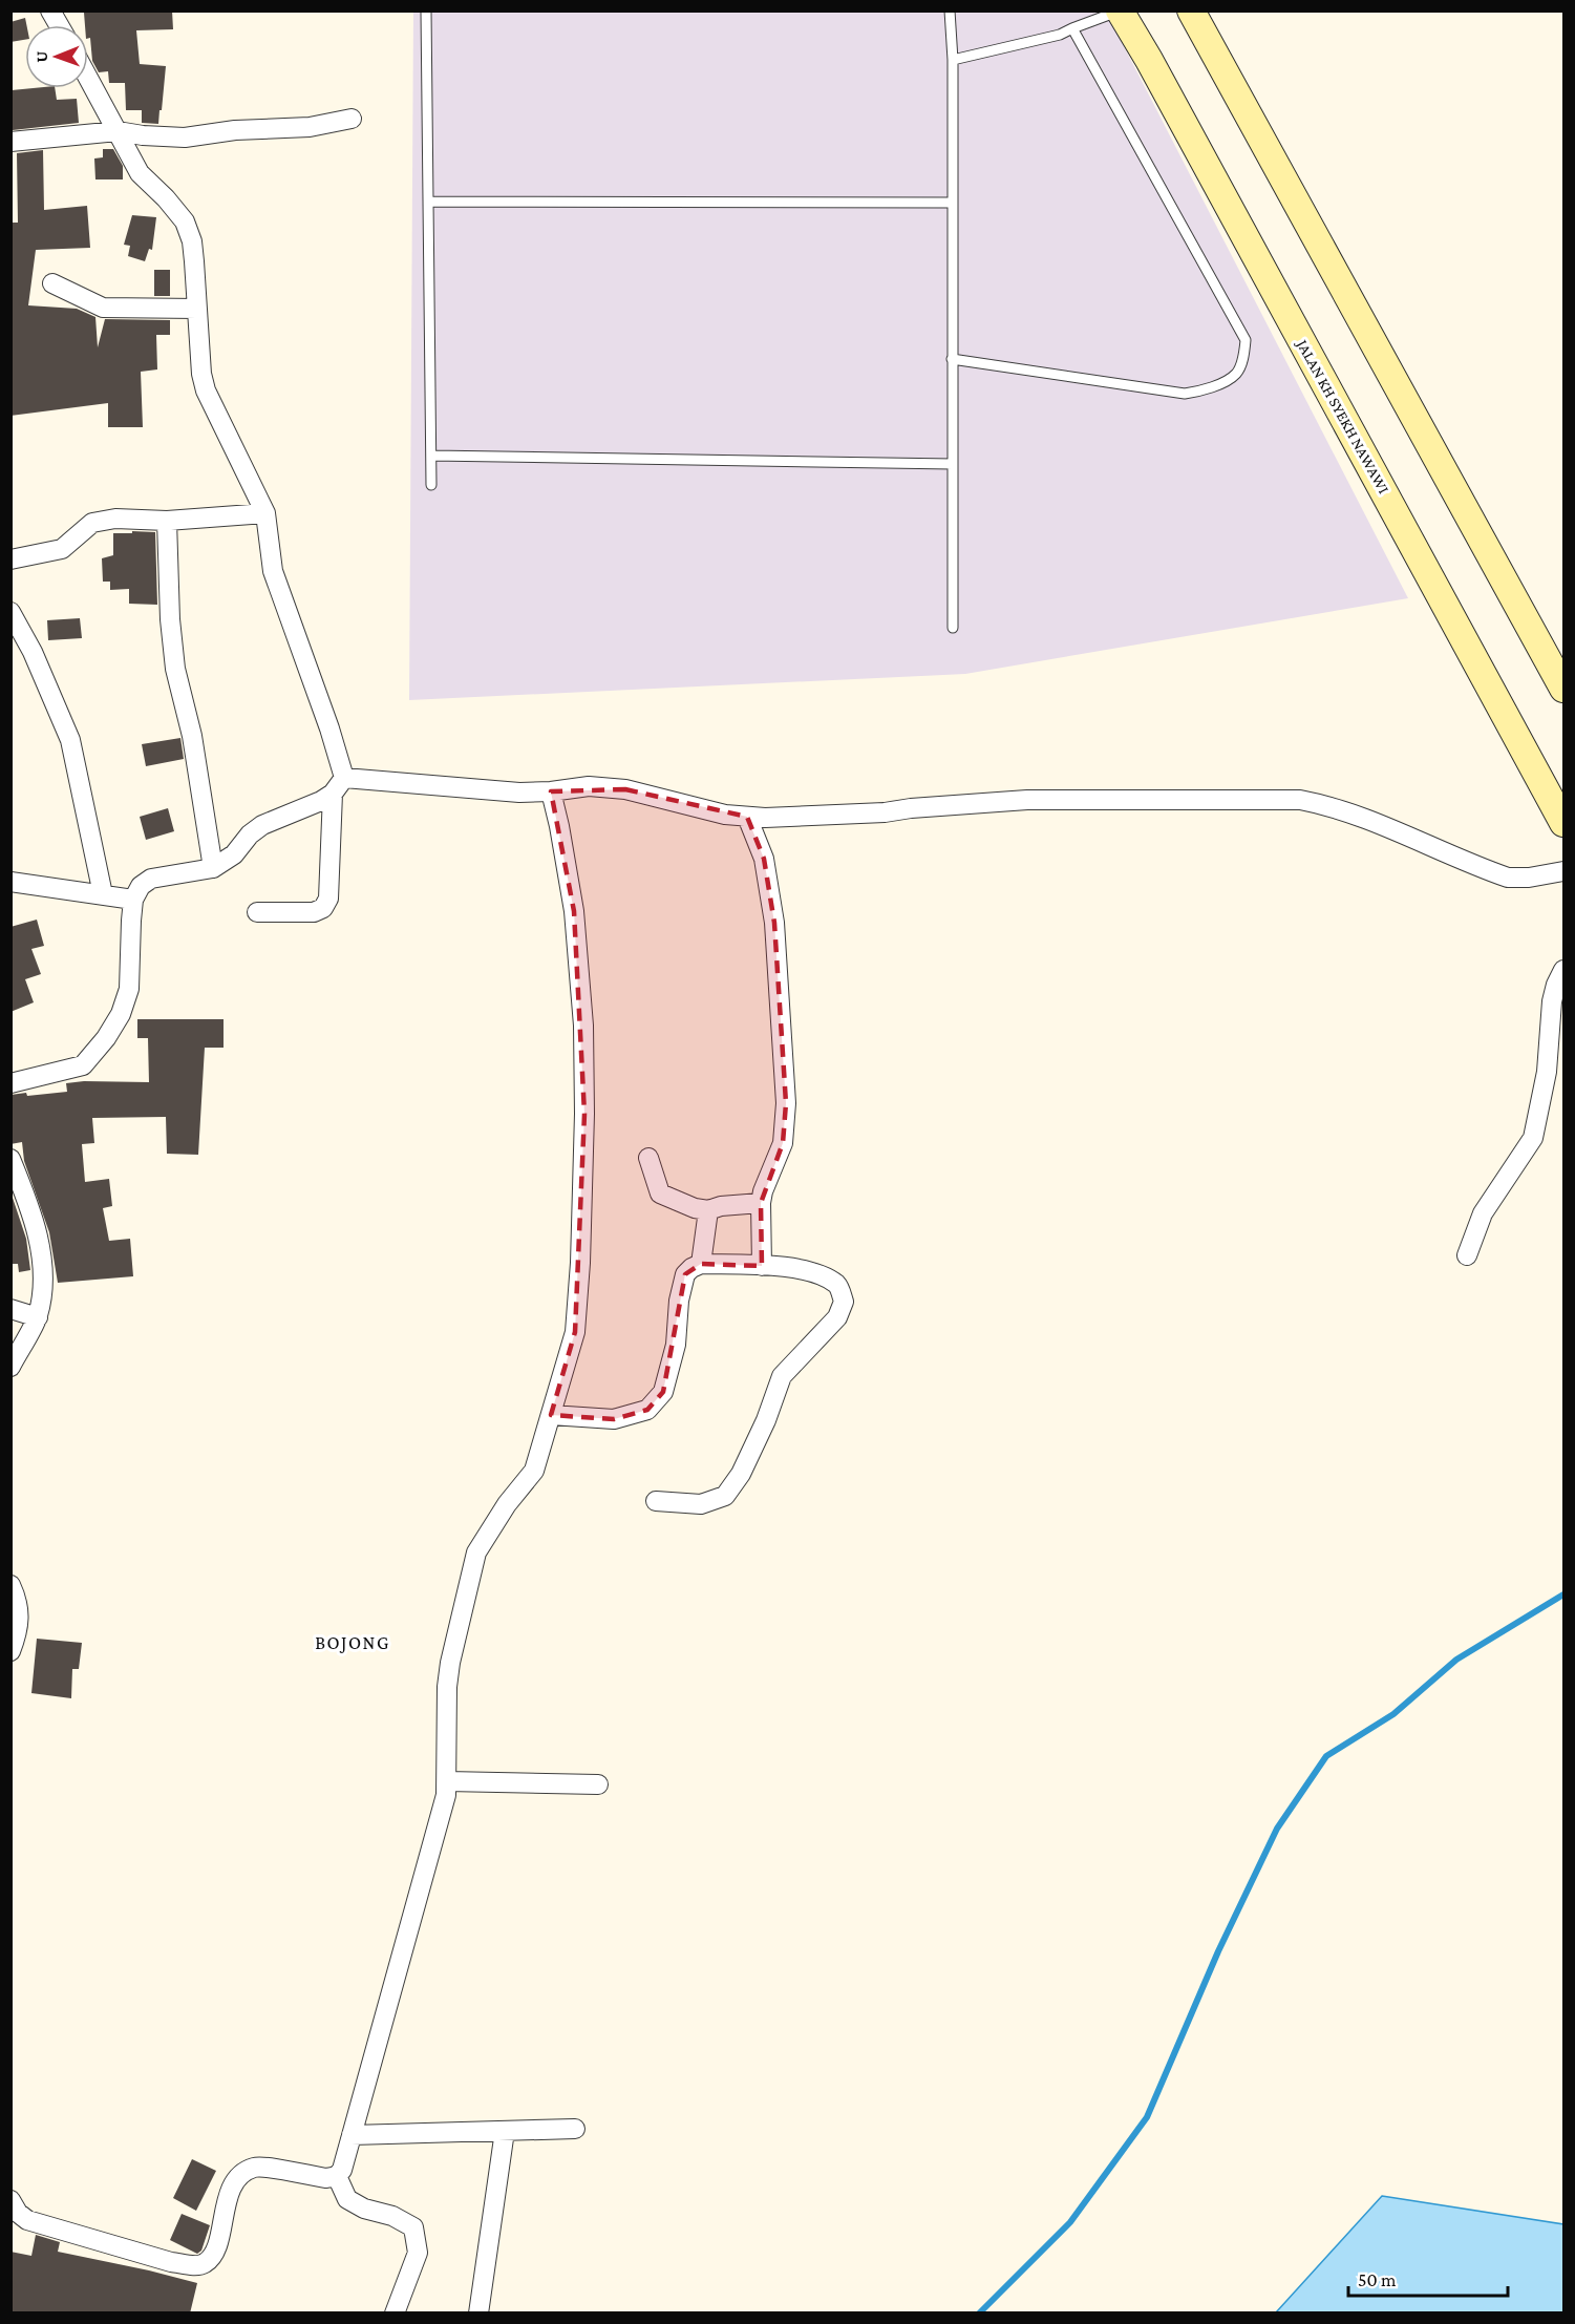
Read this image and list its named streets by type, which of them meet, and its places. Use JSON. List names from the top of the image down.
{
  "streets": {
    "main road": ["JALAN KH SYEKH NAWAWI"]
  },
  "districts": ["BOJONG"],
  "scale_bar": "50 m",
  "north": "left"
}
